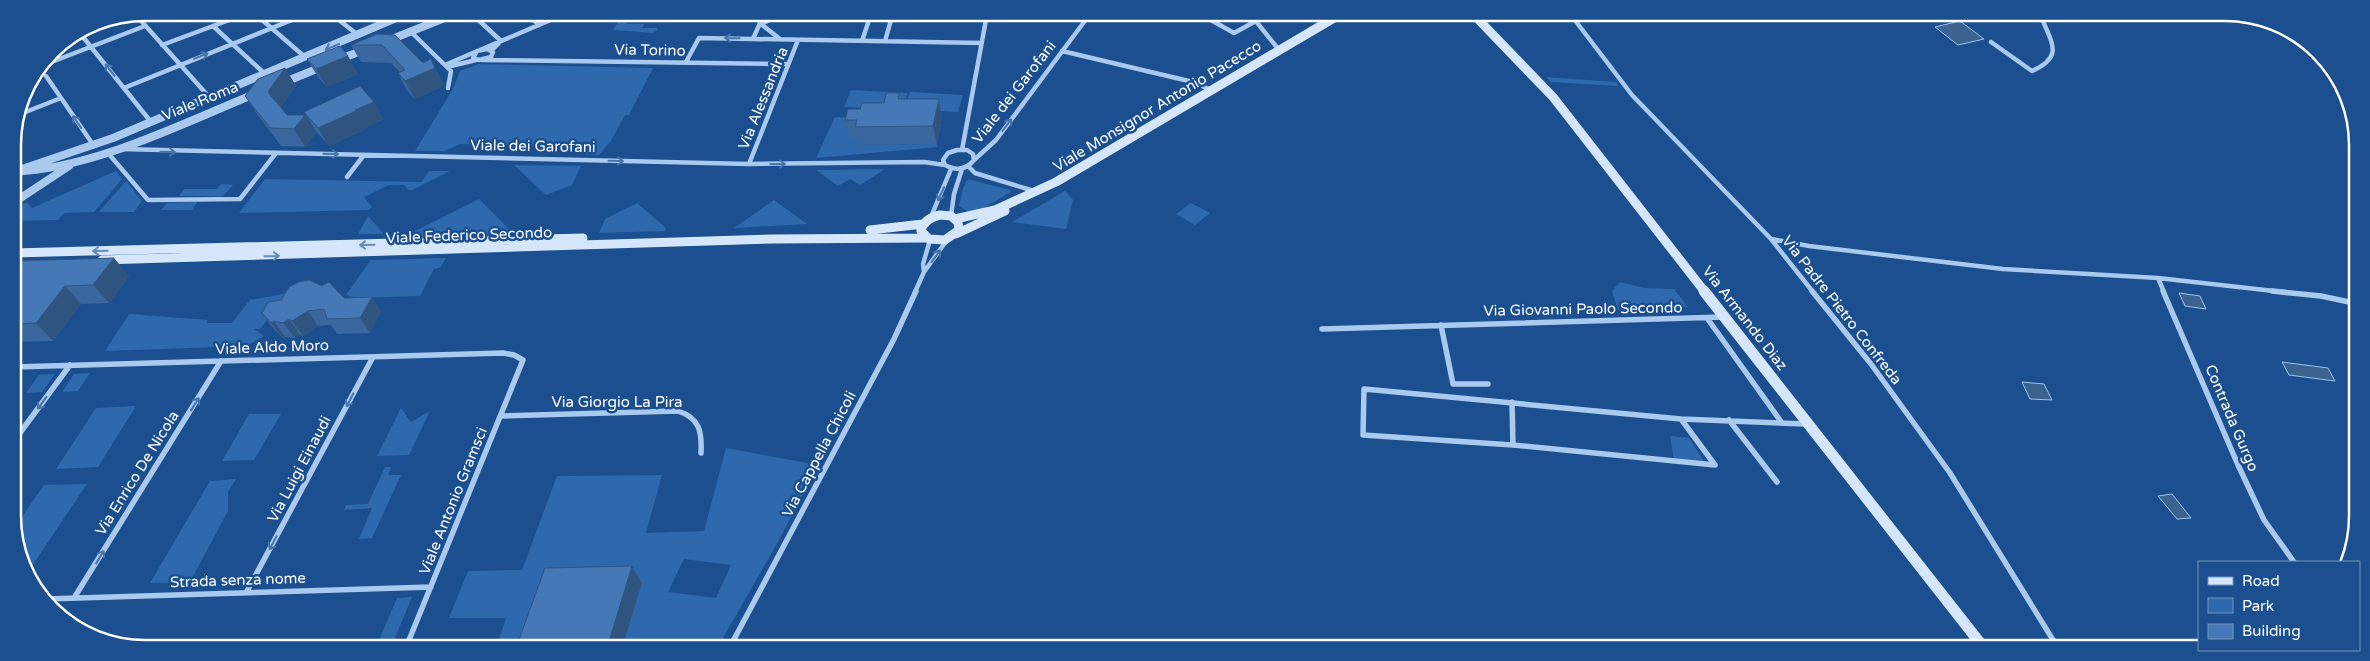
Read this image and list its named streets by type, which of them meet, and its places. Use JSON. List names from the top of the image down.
{
  "streets": {
    "main road": ["Viale Monsignor Antonio Pacecco", "Viale Federico Secondo", "Via Armando Diaz"],
    "street": [
      "Via Torino",
      "Viale dei Garofani",
      "Via Alessandria",
      "Viale Roma",
      "Via Giovanni Paolo Secondo",
      "Via Padre Pietro Confreda",
      "Viale Aldo Moro",
      "Via Giorgio La Pira",
      "Contrada Gurgo",
      "Via Cappella Chicoli",
      "Via Luigi Einaudi",
      "Via Enrico De Nicola",
      "Viale Antonio Gramsci",
      "Strada senza nome"
    ]
  },
  "crossings": [
    ["Via Torino", "Via Alessandria"],
    ["Viale dei Garofani", "Via Alessandria"],
    ["Viale dei Garofani", "Viale Roma"],
    ["Viale Monsignor Antonio Pacecco", "Viale Federico Secondo"],
    ["Viale Monsignor Antonio Pacecco", "Via Cappella Chicoli"],
    ["Viale Federico Secondo", "Via Cappella Chicoli"],
    ["Via Giovanni Paolo Secondo", "Via Armando Diaz"],
    ["Viale Aldo Moro", "Via Luigi Einaudi"],
    ["Viale Aldo Moro", "Via Enrico De Nicola"],
    ["Viale Aldo Moro", "Viale Antonio Gramsci"],
    ["Via Giorgio La Pira", "Viale Antonio Gramsci"],
    ["Via Luigi Einaudi", "Strada senza nome"],
    ["Via Enrico De Nicola", "Strada senza nome"],
    ["Viale Antonio Gramsci", "Strada senza nome"]
  ],
  "one_way": ["Viale dei Garofani", "Via Luigi Einaudi", "Via Enrico De Nicola"],
  "legend": ["Road", "Park", "Building"]
}
